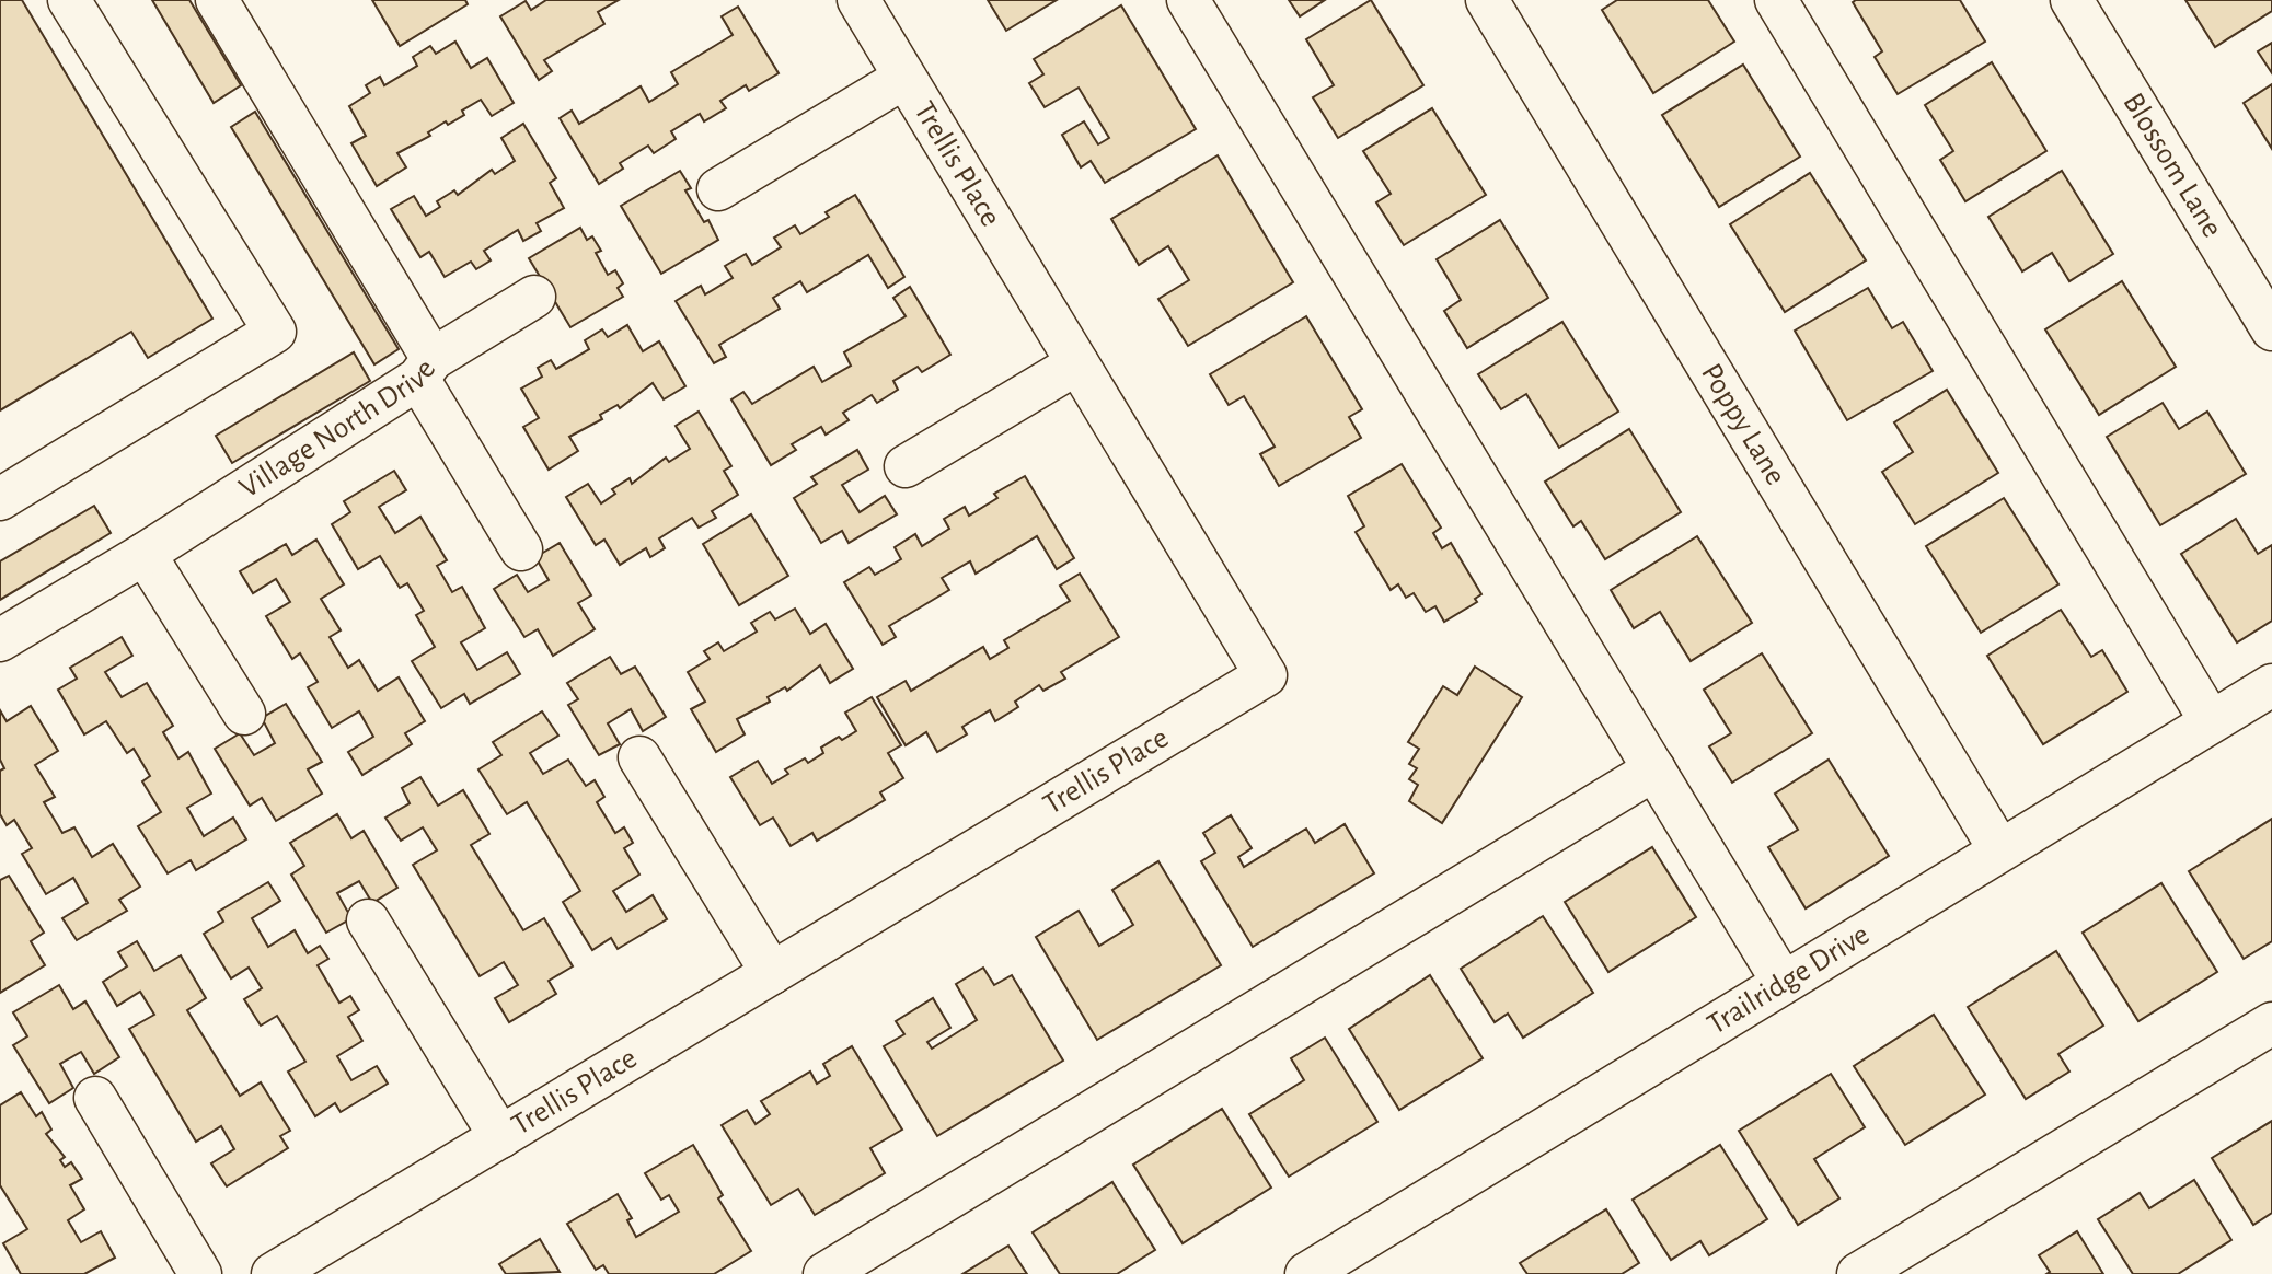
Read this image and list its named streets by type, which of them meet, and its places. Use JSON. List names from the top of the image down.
{
  "streets": {
    "street": [
      "Trellis Place",
      "Blossom Lane",
      "Village North Drive",
      "Poppy Lane",
      "Trailridge Drive"
    ]
  },
  "crossings": [
    ["Poppy Lane", "Trailridge Drive"]
  ]
}
